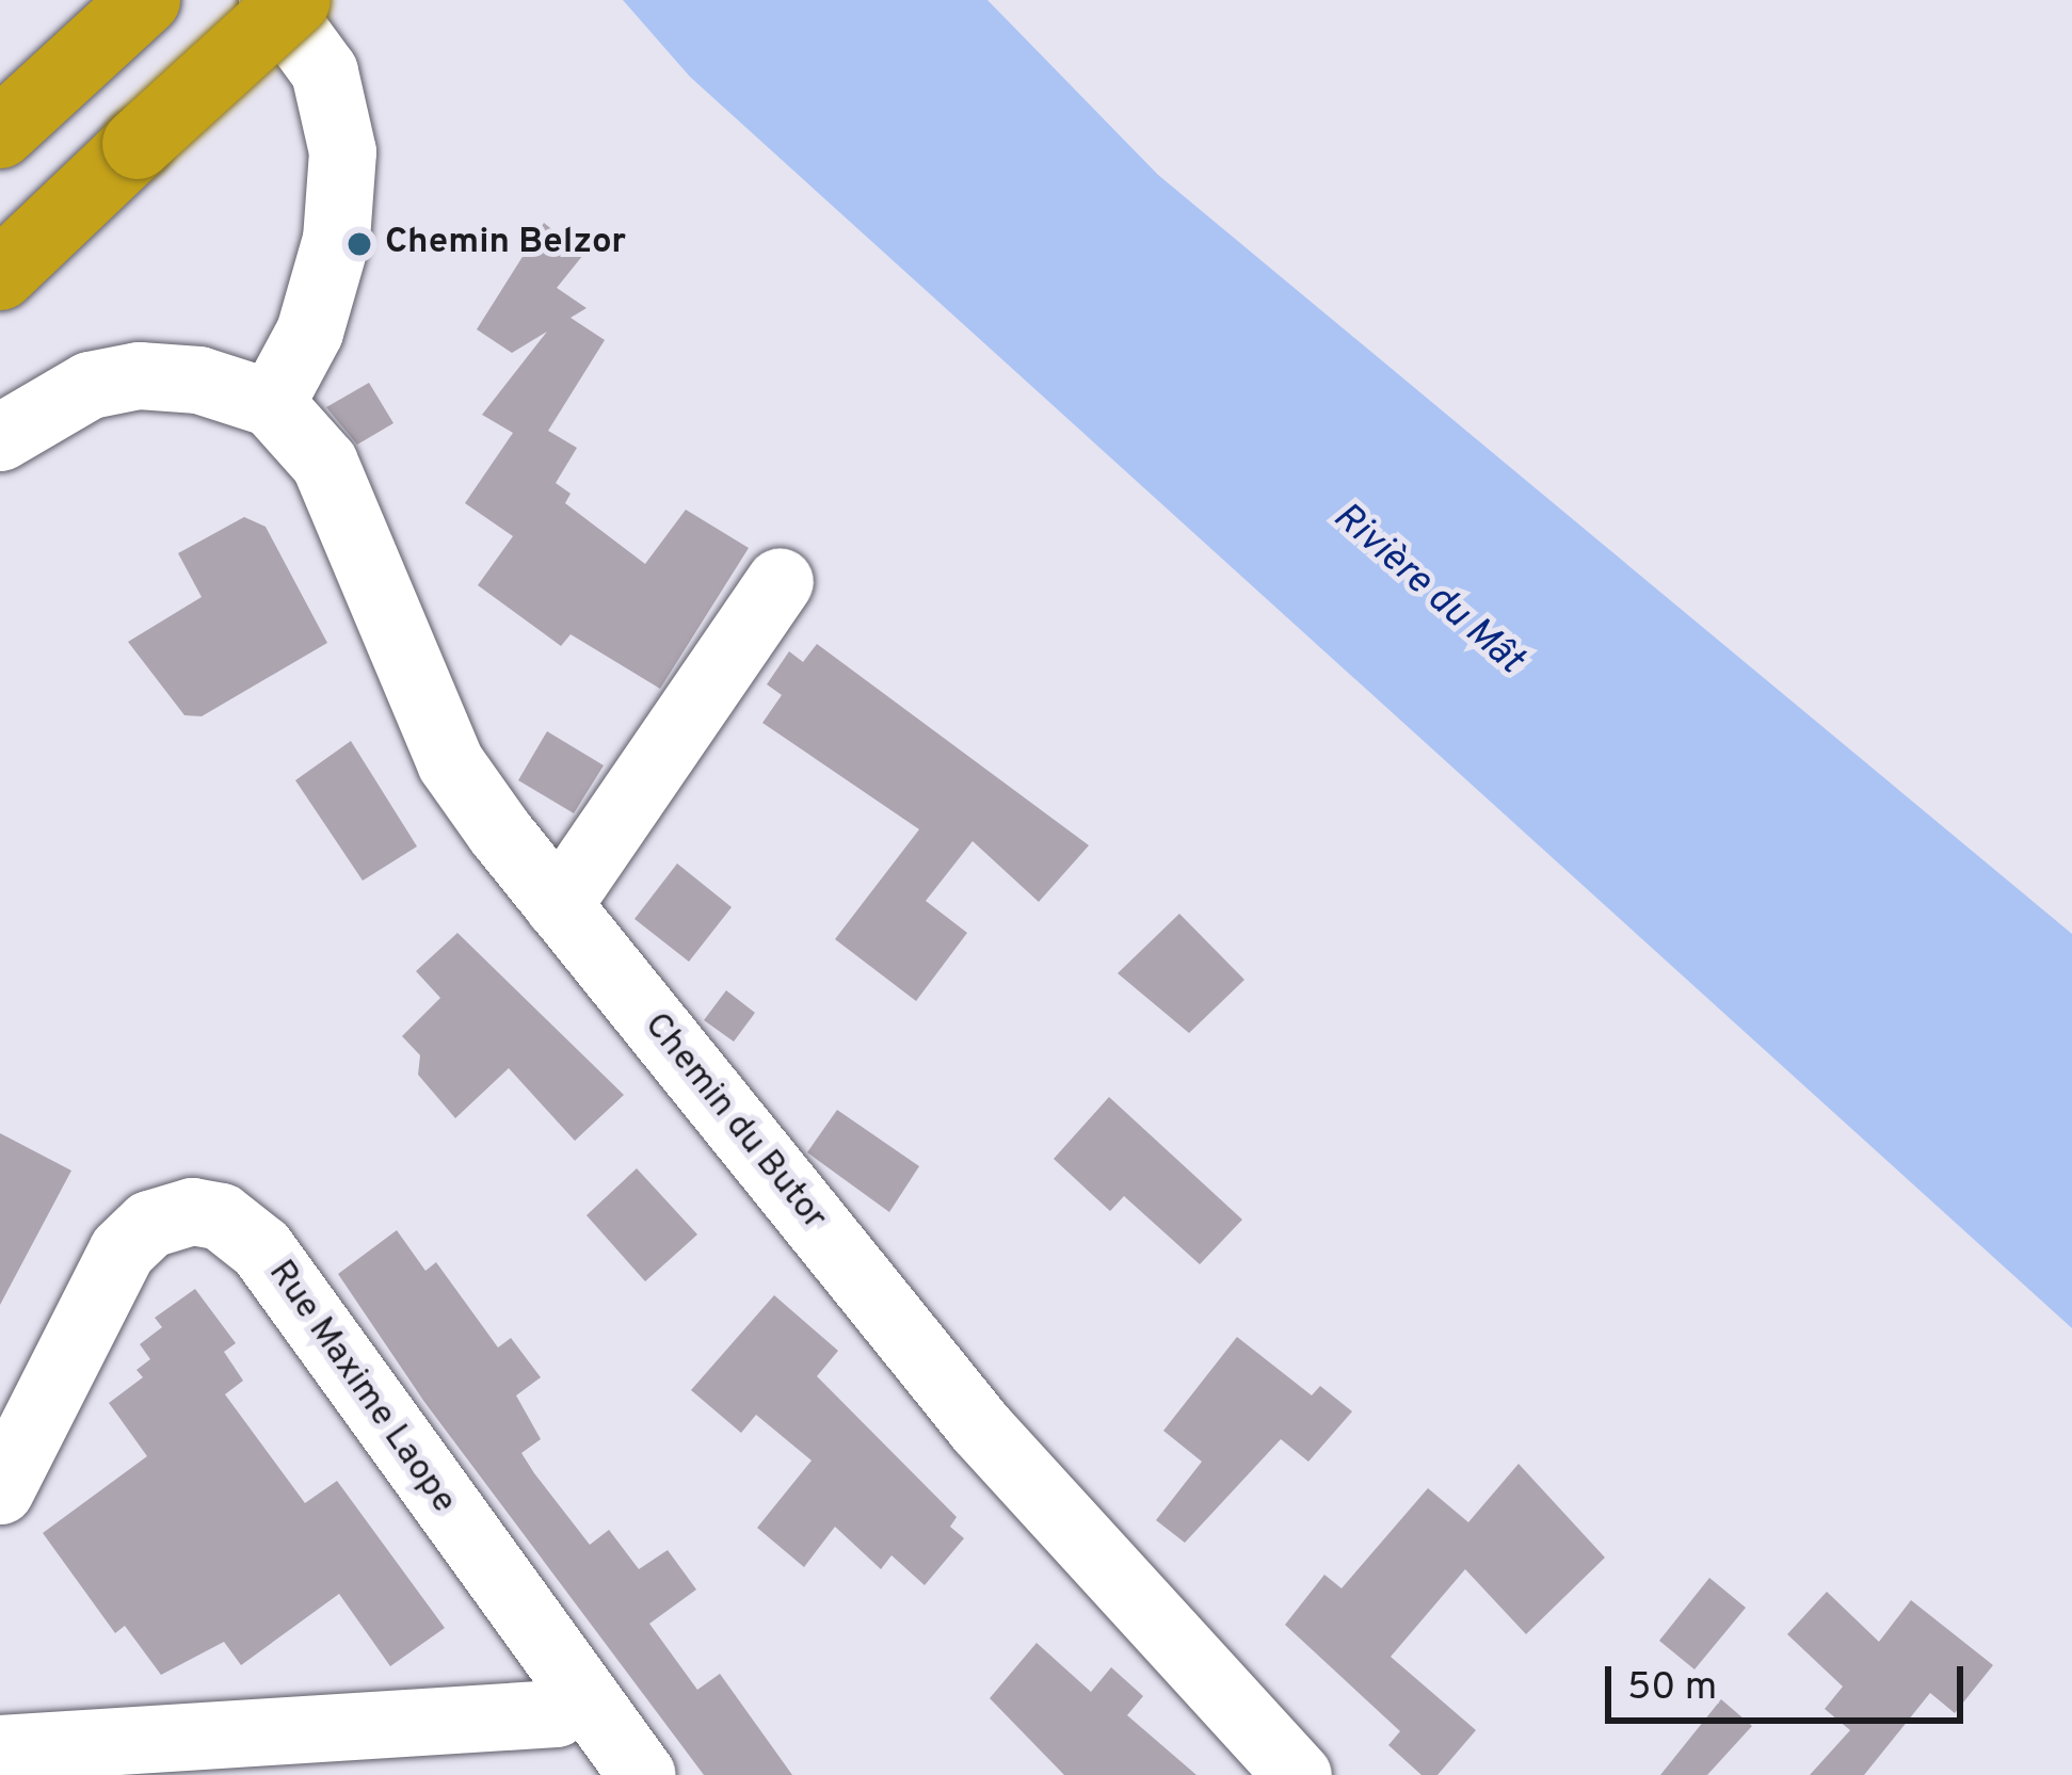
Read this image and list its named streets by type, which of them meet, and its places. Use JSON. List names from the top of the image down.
{
  "streets": {
    "street": ["Chemin du Butor", "Rue Maxime Laope"]
  },
  "water": ["Rivière du Mât"],
  "places": ["Chemin Belzor"],
  "scale_bar": "50 m"
}
